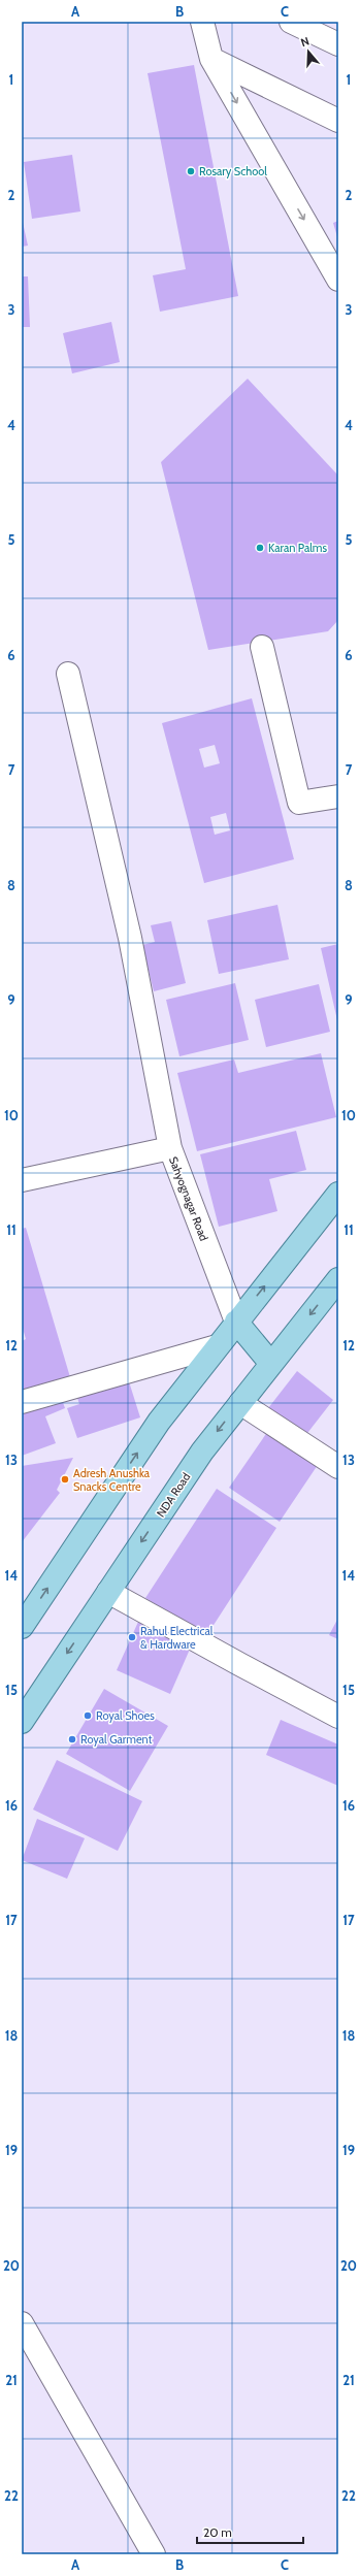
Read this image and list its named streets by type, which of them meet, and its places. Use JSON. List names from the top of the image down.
{
  "streets": {
    "main road": ["NDA Road"],
    "street": ["Sahyognagar Road"]
  },
  "places": [
    "Rosary School",
    "Karan Palms",
    "Adresh Anushka Snacks Centre",
    "Rahul Electrical & Hardware",
    "Royal Shoes",
    "Royal Garment"
  ],
  "scale_bar": "20 m",
  "north": "top",
  "grid": {
    "columns": ["A", "B", "C"],
    "rows": [
      "1",
      "2",
      "3",
      "4",
      "5",
      "6",
      "7",
      "8",
      "9",
      "10",
      "11",
      "12",
      "13",
      "14",
      "15",
      "16",
      "17",
      "18",
      "19",
      "20",
      "21",
      "22"
    ]
  }
}
